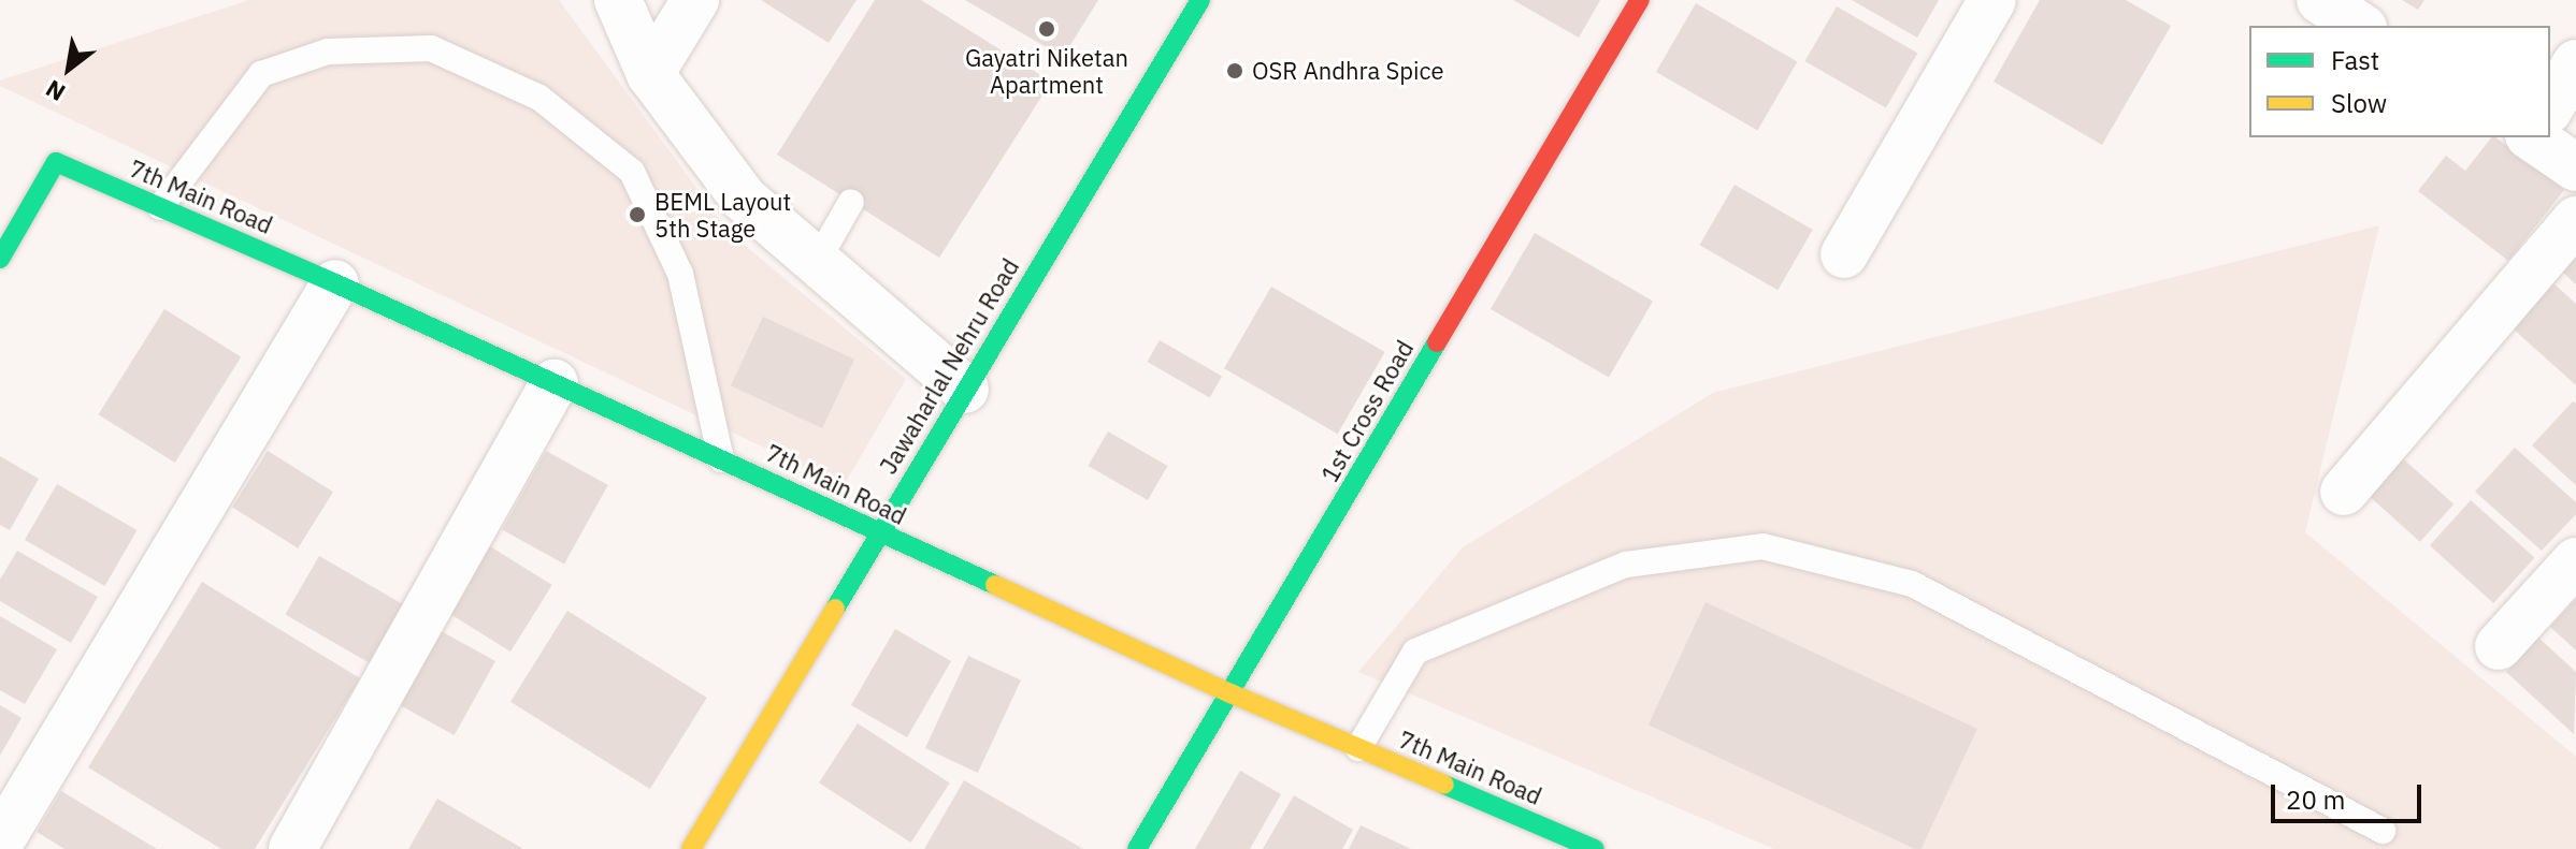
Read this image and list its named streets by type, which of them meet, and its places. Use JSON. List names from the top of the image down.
{
  "streets": {
    "street": ["7th Main Road", "Jawaharlal Nehru Road", "1st Cross Road"]
  },
  "crossings": [
    ["7th Main Road", "Jawaharlal Nehru Road"],
    ["7th Main Road", "1st Cross Road"]
  ],
  "places": ["Gayatri Niketan Apartment", "OSR Andhra Spice", "BEML Layout 5th Stage"],
  "legend": ["Fast", "Slow"],
  "scale_bar": "20 m",
  "north": "bottom left"
}
